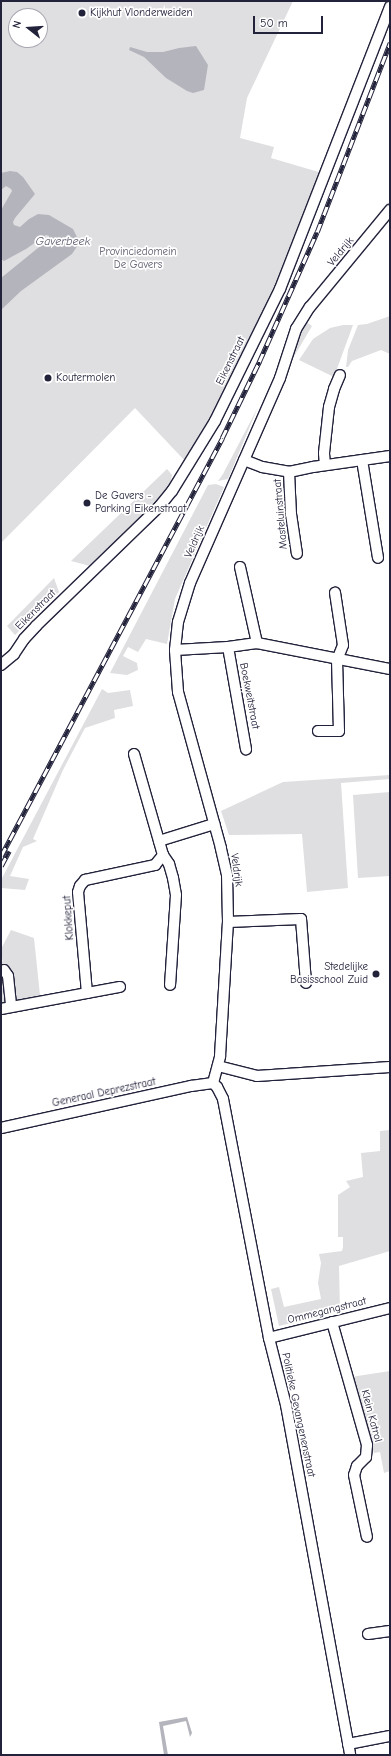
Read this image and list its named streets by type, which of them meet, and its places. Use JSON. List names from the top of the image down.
{
  "streets": {
    "street": [
      "Veldrijk",
      "Eikenstraat",
      "Masteluinstraat",
      "Boekweitstraat",
      "Klokkeput",
      "Generaal Deprezstraat",
      "Ommegangstraat",
      "Politieke Gevangenenstraat",
      "Klein Katrol"
    ]
  },
  "crossings": [
    ["Veldrijk", "Masteluinstraat"],
    ["Veldrijk", "Generaal Deprezstraat"],
    ["Veldrijk", "Politieke Gevangenenstraat"],
    ["Generaal Deprezstraat", "Politieke Gevangenenstraat"],
    ["Ommegangstraat", "Politieke Gevangenenstraat"],
    ["Ommegangstraat", "Klein Katrol"]
  ],
  "water": ["Gaverbeek"],
  "parks": ["Provinciedomein De Gavers"],
  "places": [
    "Kijkhut Vlonderweiden",
    "Koutermolen",
    "De Gavers - Parking Eikenstraat",
    "Stedelijke Basisschool Zuid"
  ],
  "scale_bar": "50 m",
  "north": "left"
}
